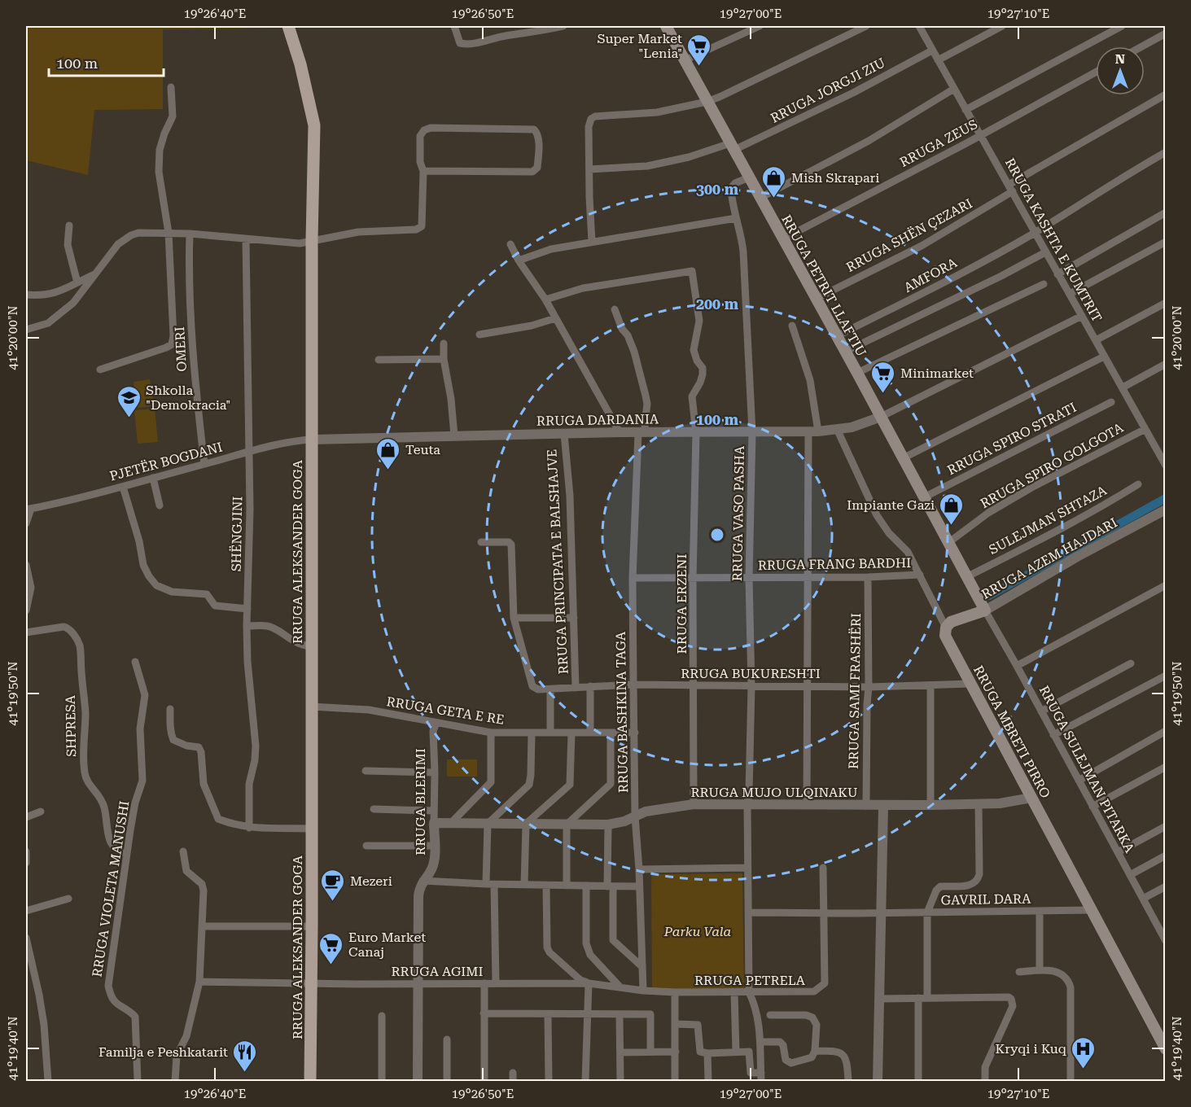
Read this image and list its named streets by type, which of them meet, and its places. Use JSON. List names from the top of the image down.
{
  "streets": {
    "main road": [
      "RRUGA PETRIT LLAFTIU",
      "RRUGA ALEKSANDER GOGA",
      "RRUGA AZEM HAJDARI",
      "RRUGA MBRETI PIRRO"
    ],
    "street": [
      "RRUGA JORGJI ZIU",
      "RRUGA ZEUS",
      "RRUGA SHËN ÇEZARI",
      "RRUGA KASHTA E KUMTRIT",
      "AMFORA",
      "OMERI",
      "RRUGA DARDANIA",
      "RRUGA SPIRO STRATI",
      "PJETËR BOGDANI",
      "RRUGA SPIRO GOLGOTA",
      "RRUGA VASO PASHA",
      "SULEJMAN SHTAZA",
      "SHËNGJINI",
      "RRUGA PRINCIPATA E BALSHAJVE",
      "RRUGA FRANG BARDHI",
      "RRUGA ERZENI",
      "RRUGA BUKURESHTI",
      "RRUGA SAMI FRASHËRI",
      "RRUGA GETA E RE",
      "RRUGA BASHKINA TAGA",
      "SHPRESA",
      "RRUGA SULEJMAN PITARKA",
      "RRUGA MUJO ULQINAKU",
      "RRUGA BLERIMI",
      "RRUGA VIOLETA MANUSHI",
      "GAVRIL DARA",
      "RRUGA AGIMI",
      "RRUGA PETRELA"
    ]
  },
  "crossings": [
    ["RRUGA JORGJI ZIU", "RRUGA KASHTA E KUMTRIT"],
    ["RRUGA JORGJI ZIU", "RRUGA PETRIT LLAFTIU"],
    ["RRUGA ZEUS", "RRUGA KASHTA E KUMTRIT"],
    ["RRUGA ZEUS", "RRUGA PETRIT LLAFTIU"],
    ["RRUGA SHËN ÇEZARI", "RRUGA KASHTA E KUMTRIT"],
    ["RRUGA SHËN ÇEZARI", "RRUGA PETRIT LLAFTIU"],
    ["RRUGA KASHTA E KUMTRIT", "AMFORA"],
    ["RRUGA KASHTA E KUMTRIT", "RRUGA SPIRO GOLGOTA"],
    ["AMFORA", "RRUGA PETRIT LLAFTIU"],
    ["RRUGA PETRIT LLAFTIU", "RRUGA DARDANIA"],
    ["RRUGA PETRIT LLAFTIU", "RRUGA SPIRO STRATI"],
    ["RRUGA PETRIT LLAFTIU", "RRUGA SPIRO GOLGOTA"],
    ["RRUGA PETRIT LLAFTIU", "RRUGA VASO PASHA"],
    ["RRUGA PETRIT LLAFTIU", "SULEJMAN SHTAZA"],
    ["RRUGA PETRIT LLAFTIU", "RRUGA AZEM HAJDARI"],
    ["RRUGA PETRIT LLAFTIU", "RRUGA SULEJMAN PITARKA"],
    ["OMERI", "PJETËR BOGDANI"],
    ["RRUGA DARDANIA", "PJETËR BOGDANI"],
    ["RRUGA DARDANIA", "RRUGA VASO PASHA"],
    ["RRUGA DARDANIA", "RRUGA ALEKSANDER GOGA"],
    ["RRUGA DARDANIA", "RRUGA PRINCIPATA E BALSHAJVE"],
    ["RRUGA DARDANIA", "RRUGA ERZENI"],
    ["RRUGA DARDANIA", "RRUGA BASHKINA TAGA"],
    ["RRUGA DARDANIA", "RRUGA MBRETI PIRRO"],
    ["PJETËR BOGDANI", "SHËNGJINI"],
    ["PJETËR BOGDANI", "RRUGA ALEKSANDER GOGA"],
    ["RRUGA VASO PASHA", "RRUGA FRANG BARDHI"],
    ["RRUGA VASO PASHA", "RRUGA BUKURESHTI"],
    ["RRUGA VASO PASHA", "RRUGA MUJO ULQINAKU"],
    ["RRUGA VASO PASHA", "GAVRIL DARA"],
    ["RRUGA VASO PASHA", "RRUGA PETRELA"],
    ["RRUGA ALEKSANDER GOGA", "RRUGA GETA E RE"],
    ["RRUGA ALEKSANDER GOGA", "RRUGA AGIMI"],
    ["RRUGA AZEM HAJDARI", "RRUGA MBRETI PIRRO"],
    ["RRUGA AZEM HAJDARI", "RRUGA SULEJMAN PITARKA"],
    ["RRUGA PRINCIPATA E BALSHAJVE", "RRUGA BUKURESHTI"],
    ["RRUGA FRANG BARDHI", "RRUGA ERZENI"],
    ["RRUGA FRANG BARDHI", "RRUGA SAMI FRASHËRI"],
    ["RRUGA FRANG BARDHI", "RRUGA BASHKINA TAGA"],
    ["RRUGA FRANG BARDHI", "RRUGA MBRETI PIRRO"],
    ["RRUGA ERZENI", "RRUGA BUKURESHTI"],
    ["RRUGA ERZENI", "RRUGA MUJO ULQINAKU"],
    ["RRUGA BUKURESHTI", "RRUGA SAMI FRASHËRI"],
    ["RRUGA BUKURESHTI", "RRUGA BASHKINA TAGA"],
    ["RRUGA BUKURESHTI", "RRUGA MBRETI PIRRO"],
    ["RRUGA SAMI FRASHËRI", "RRUGA MUJO ULQINAKU"],
    ["RRUGA GETA E RE", "RRUGA BASHKINA TAGA"],
    ["RRUGA GETA E RE", "RRUGA BLERIMI"],
    ["RRUGA BASHKINA TAGA", "RRUGA MUJO ULQINAKU"],
    ["RRUGA BASHKINA TAGA", "RRUGA AGIMI"],
    ["SHPRESA", "RRUGA VIOLETA MANUSHI"],
    ["RRUGA MBRETI PIRRO", "RRUGA MUJO ULQINAKU"],
    ["RRUGA MBRETI PIRRO", "GAVRIL DARA"],
    ["RRUGA MUJO ULQINAKU", "RRUGA BLERIMI"],
    ["RRUGA BLERIMI", "RRUGA AGIMI"],
    ["GAVRIL DARA", "RRUGA PETRELA"],
    ["RRUGA AGIMI", "RRUGA PETRELA"]
  ],
  "parks": ["Parku Vala"],
  "places": {
    "supermarket": ["Super Market \"Lenia\"", "Minimarket", "Euro Market Canaj"],
    "shop": ["Mish Skrapari", "Teuta", "Impiante Gazi"],
    "school or university": ["Shkolla \"Demokracia\""],
    "cafe": ["Mezeri"],
    "hospital": ["Kryqi i Kuq"],
    "restaurant": ["Familja e Peshkatarit"]
  },
  "scale_bar": "100 m",
  "north": "top",
  "coordinates": [
    "19°26'40\"E",
    "19°26'50\"E",
    "19°27'00\"E",
    "19°27'10\"E",
    "41°20'00\"N",
    "41°19'50\"N",
    "41°19'40\"N"
  ],
  "rings": ["300 m", "200 m", "100 m"]
}
